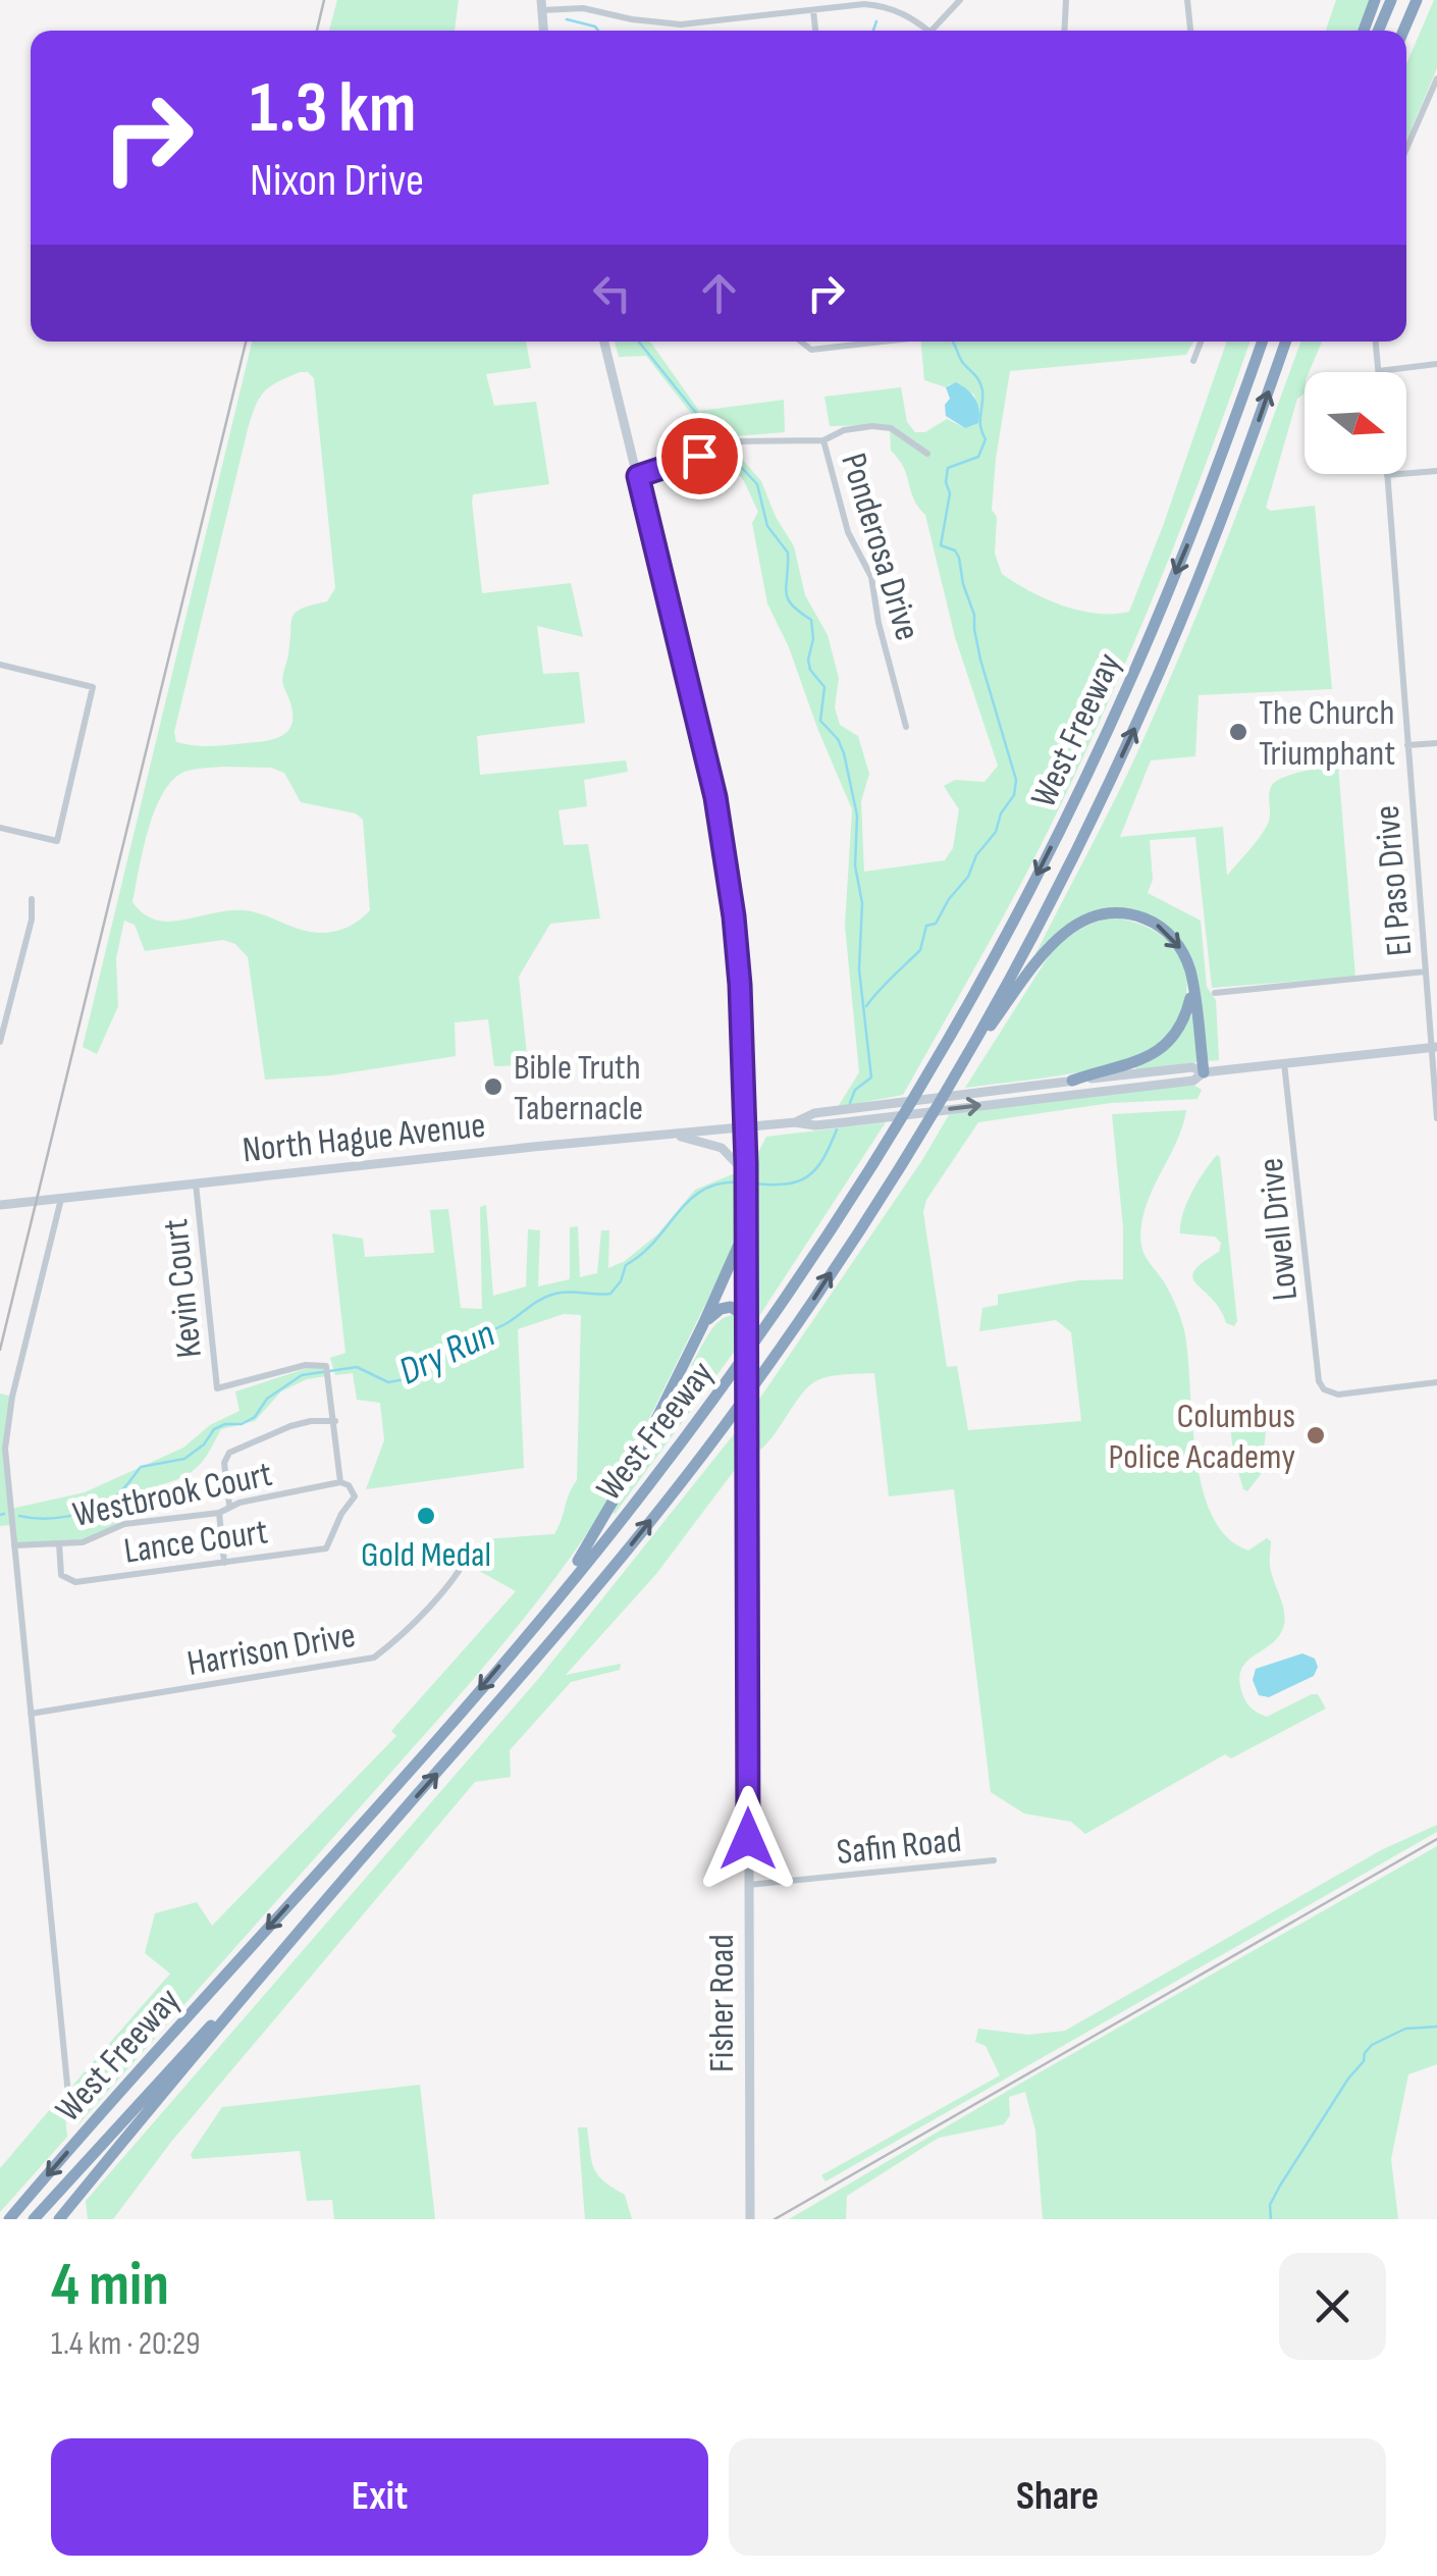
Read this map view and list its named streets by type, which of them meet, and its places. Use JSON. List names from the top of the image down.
{
  "streets": {
    "highway": ["West Freeway"],
    "main road": ["North Hague Avenue", "Fisher Road"],
    "street": [
      "Ponderosa Drive",
      "El Paso Drive",
      "Lowell Drive",
      "Kevin Court",
      "Westbrook Court",
      "Lance Court",
      "Harrison Drive",
      "Safin Road"
    ]
  },
  "crossings": [
    ["El Paso Drive", "North Hague Avenue"],
    ["North Hague Avenue", "Lowell Drive"],
    ["North Hague Avenue", "Kevin Court"],
    ["North Hague Avenue", "Fisher Road"],
    ["Westbrook Court", "Lance Court"],
    ["Safin Road", "Fisher Road"]
  ],
  "water": ["Dry Run"],
  "places": [
    "The Church Triumphant",
    "Bible Truth Tabernacle",
    "Columbus Police Academy",
    "Gold Medal"
  ],
  "north": "right",
  "page": {
    "turn": ["1.3 km", "Nixon Drive"],
    "heading": ["4 min", "1.4 km · 20:29"],
    "buttons": ["Exit", "Share"]
  }
}
